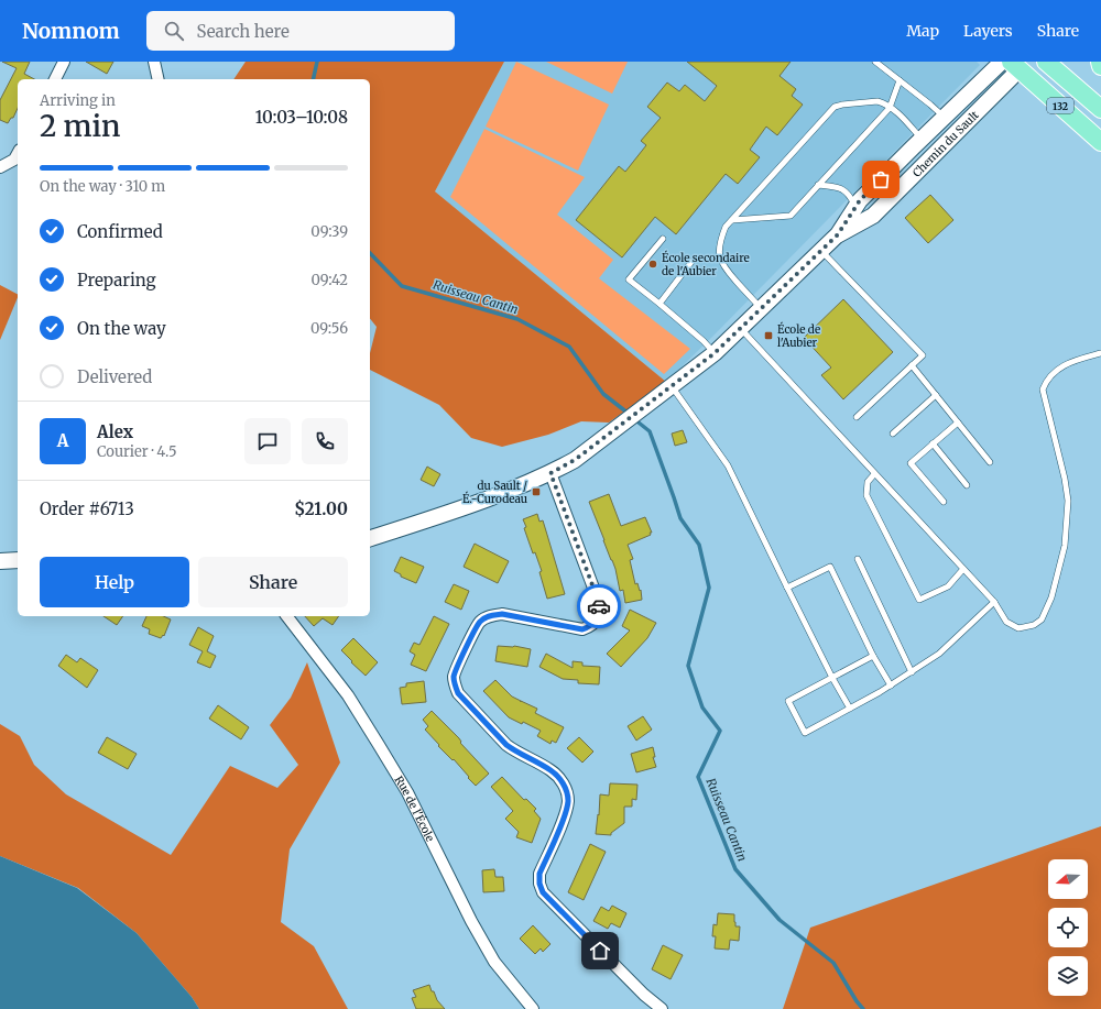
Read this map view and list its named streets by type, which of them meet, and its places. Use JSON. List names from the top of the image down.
{
  "streets": {
    "main road": ["132"],
    "street": ["Chemin du Sault", "Rue de l'École"]
  },
  "crossings": [
    ["132", "Chemin du Sault"]
  ],
  "water": ["Ruisseau Cantin"],
  "places": {
    "other": ["École secondaire de l'Aubier"],
    "transit": ["École de l'Aubier", "du Sault / É.-Curodeau"]
  },
  "north": "left",
  "page": {
    "header": "Nomnom",
    "search": "Search here",
    "nav": ["Map", "Layers", "Share"],
    "heading": ["2 min", "Arriving in", "10:03–10:08"],
    "panel": [
      "Alex",
      "Courier · 4.5",
      "Order #6713",
      "$21.00"
    ],
    "bar": "On the way · 310 m",
    "list": [
      ["Confirmed", "09:39"],
      ["Preparing", "09:42"],
      ["On the way", "09:56"],
      "Delivered"
    ],
    "round": "A",
    "buttons": ["Help", "Share"]
  }
}
